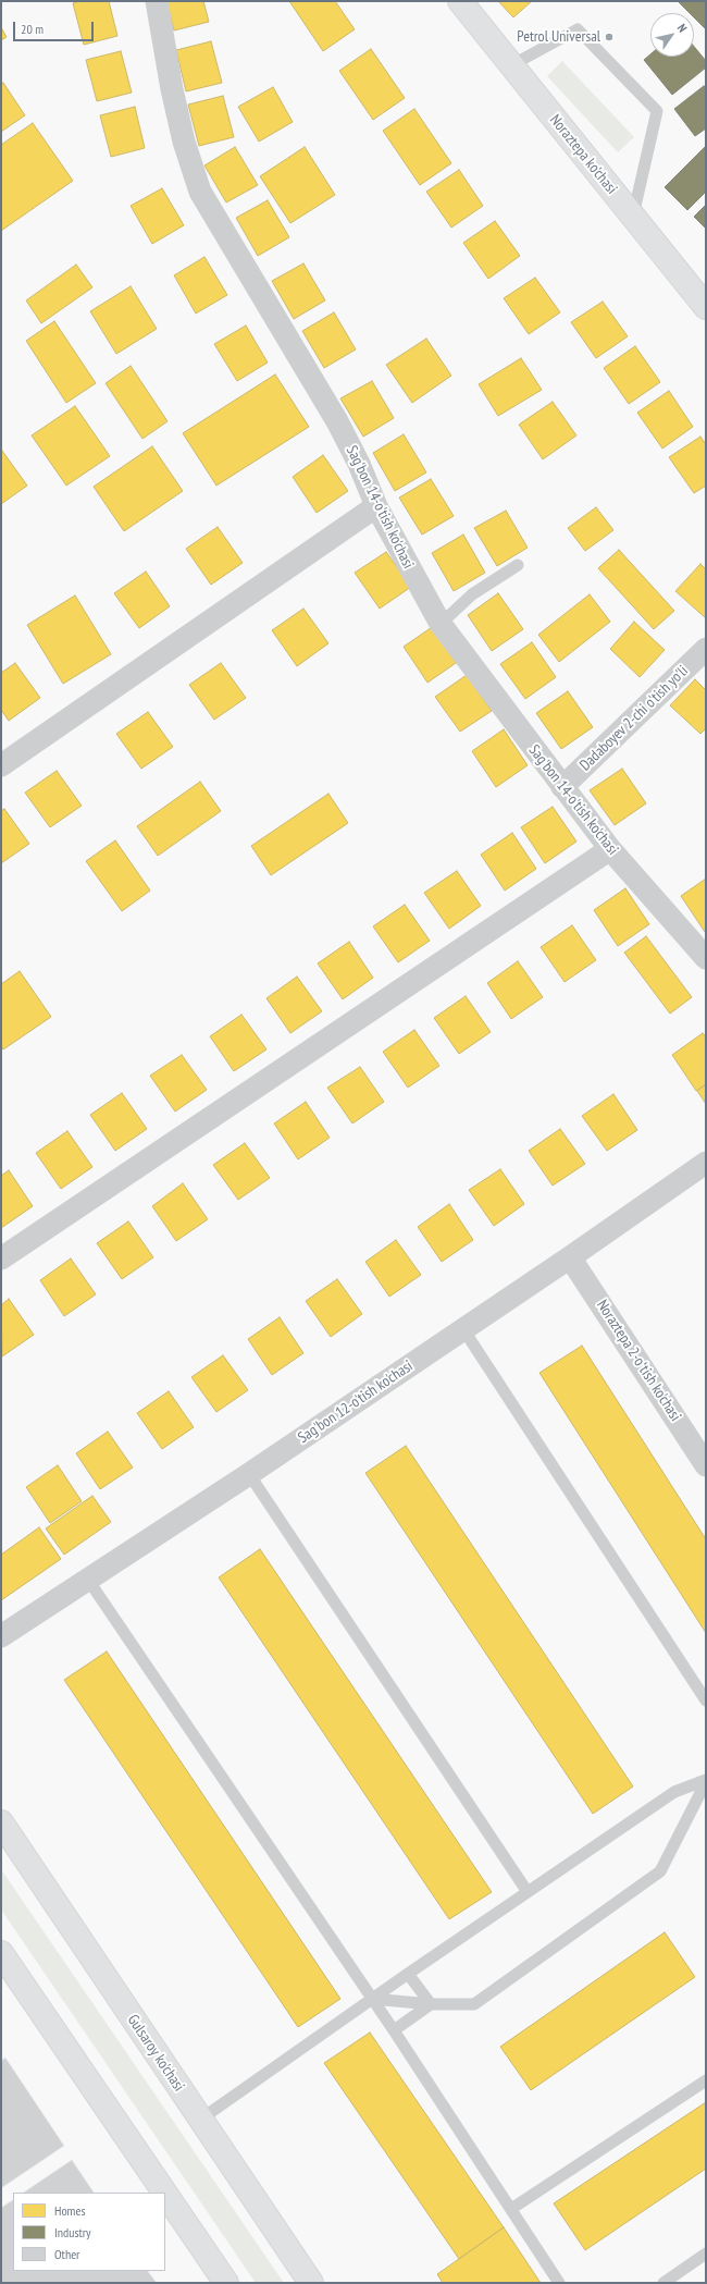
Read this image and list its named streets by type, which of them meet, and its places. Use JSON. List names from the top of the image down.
{
  "streets": {
    "main road": ["Noraztepa ko'chasi", "Gulsaroy ko'chasi"],
    "street": [
      "Sag'bon 14-o'tish ko'chasi",
      "Dadaboyev 2-chi o'tish yo'li",
      "Noraztepa 2-oʻtish ko'chasi",
      "Sag'bon 12-o'tish ko'chasi"
    ]
  },
  "crossings": [
    ["Sag'bon 14-o'tish ko'chasi", "Dadaboyev 2-chi o'tish yo'li"],
    ["Noraztepa 2-oʻtish ko'chasi", "Sag'bon 12-o'tish ko'chasi"]
  ],
  "places": ["Petrol Universal"],
  "legend": ["Homes", "Industry", "Other"],
  "scale_bar": "20 m",
  "north": "top right"
}
